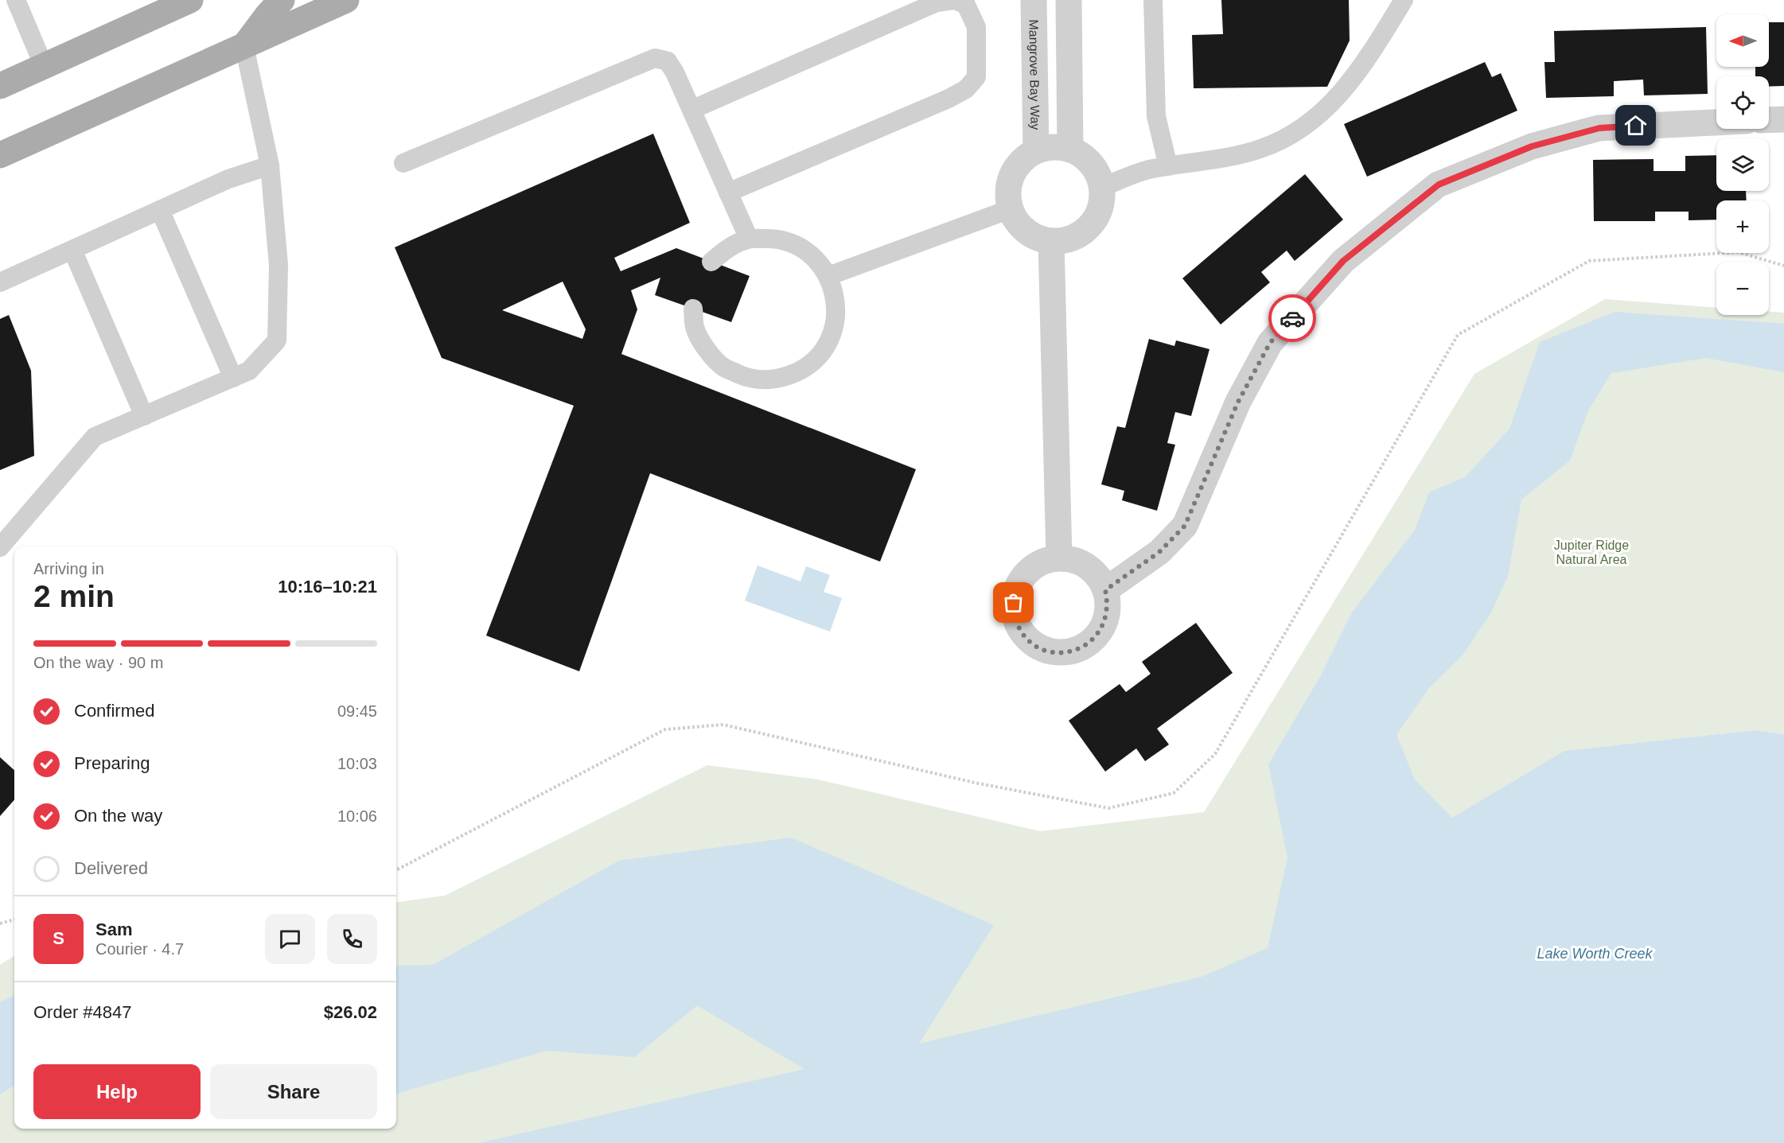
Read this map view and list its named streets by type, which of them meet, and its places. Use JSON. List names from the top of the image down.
{
  "streets": {
    "street": ["Mangrove Bay Way"]
  },
  "water": ["Lake Worth Creek"],
  "parks": ["Jupiter Ridge Natural Area"],
  "north": "left",
  "page": {
    "map_buttons": ["+", "−"],
    "heading": ["2 min", "Arriving in", "10:16–10:21"],
    "panel": [
      "Sam",
      "Courier · 4.7",
      "Order #4847",
      "$26.02"
    ],
    "bar": "On the way · 90 m",
    "list": [
      ["Confirmed", "09:45"],
      ["Preparing", "10:03"],
      ["On the way", "10:06"],
      "Delivered"
    ],
    "round": "S",
    "buttons": ["Help", "Share"]
  }
}
